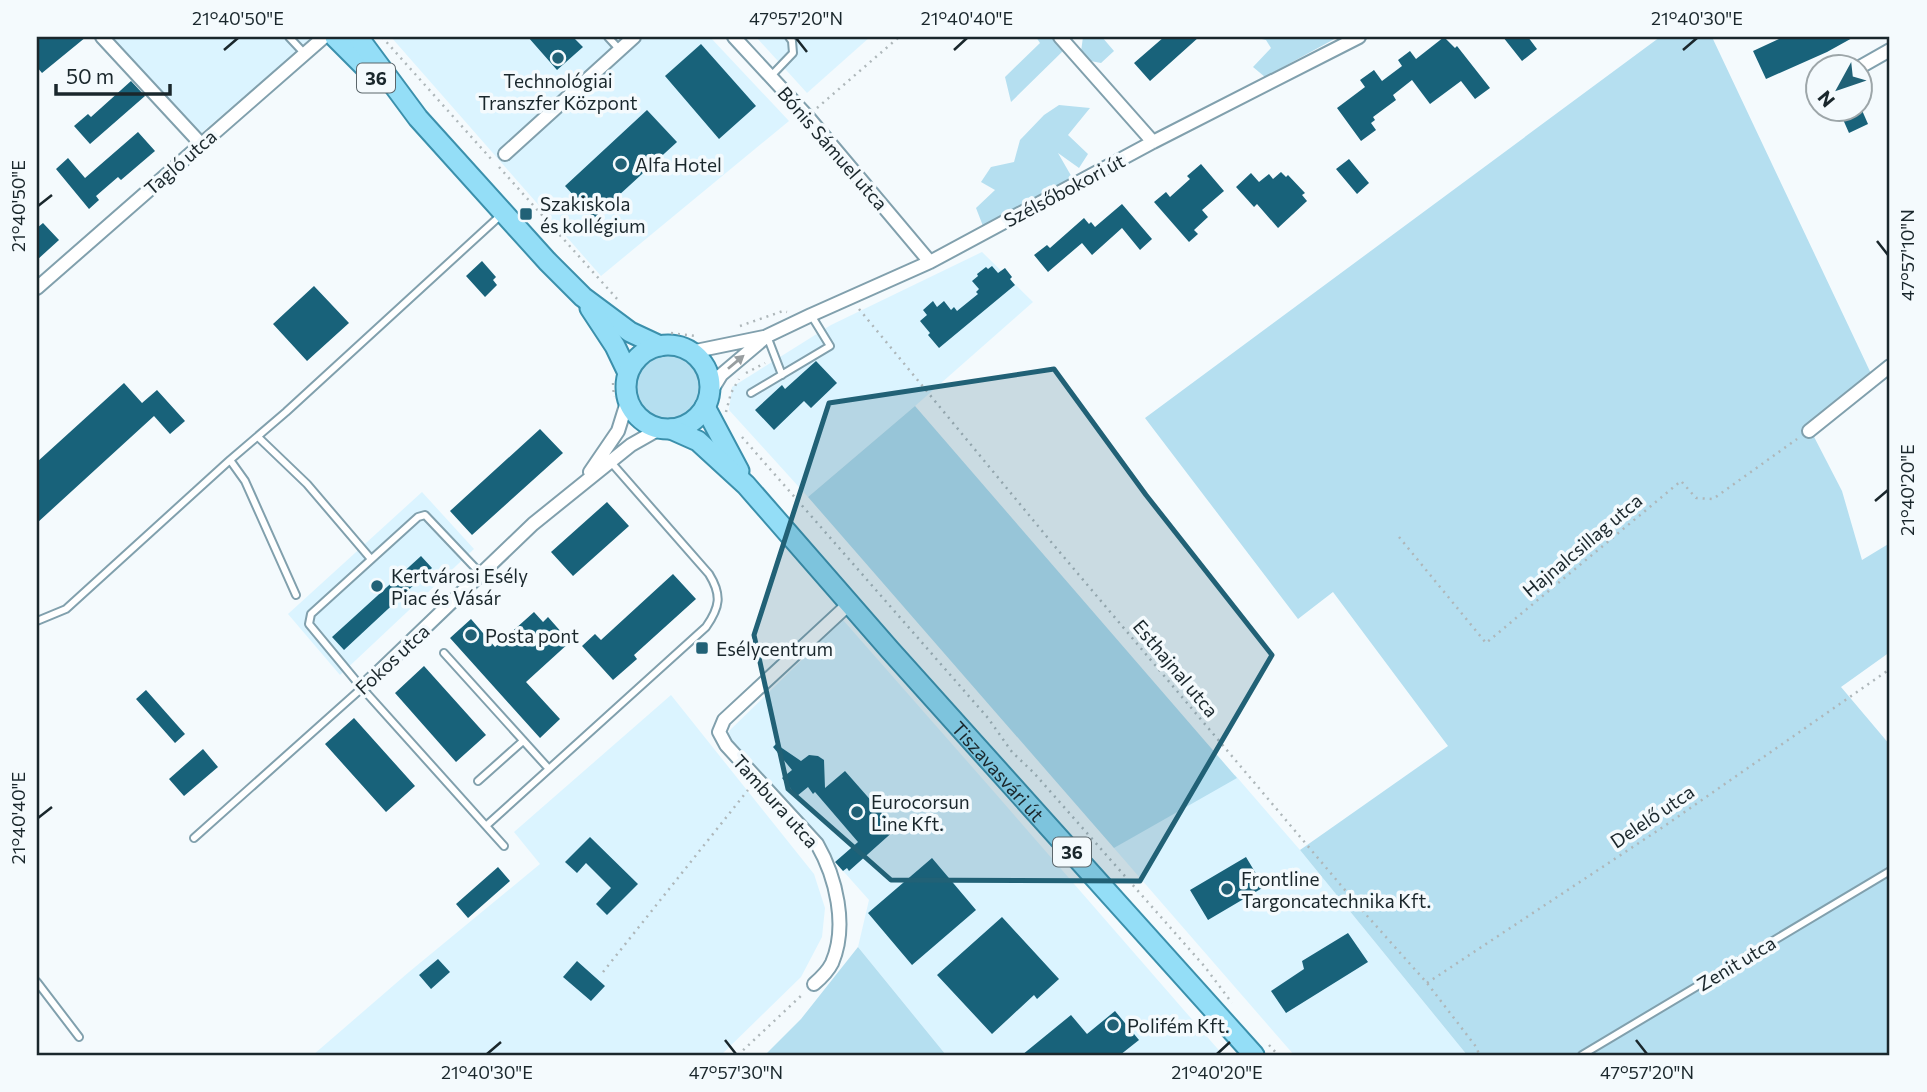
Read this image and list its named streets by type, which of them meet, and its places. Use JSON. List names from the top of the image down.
{
  "streets": {
    "main road": ["36", "Tiszavasvári út"],
    "street": [
      "Bónis Sámuel utca",
      "Tagló utca",
      "Szélsőbokori út",
      "Fokos utca",
      "Tambura utca"
    ],
    "lane": ["Zenit utca"],
    "path": ["Hajnalcsillag utca", "Esthajnal utca", "Delelő utca"]
  },
  "crossings": [
    ["36", "Fokos utca"],
    ["36", "Tiszavasvári út"],
    ["Bónis Sámuel utca", "Szélsőbokori út"],
    ["Szélsőbokori út", "Esthajnal utca"],
    ["Esthajnal utca", "Delelő utca"],
    ["Tiszavasvári út", "Tambura utca"]
  ],
  "places": {
    "other": [
      "Technológiai Transzfer Központ",
      "Alfa Hotel",
      "Kertvárosi Esély Piac és Vásár",
      "Posta pont",
      "Eurocorsun Line Kft.",
      "Frontline Targoncatechnika Kft.",
      "Polifém Kft."
    ],
    "transit": ["Szakiskola és kollégium", "Esélycentrum"]
  },
  "scale_bar": "50 m",
  "north": "bottom left",
  "coordinates": [
    "21°40'50\"E",
    "47°57'20\"N",
    "21°40'40\"E",
    "21°40'30\"E",
    "47°57'10\"N",
    "21°40'20\"E",
    "47°57'30\"N"
  ]
}
